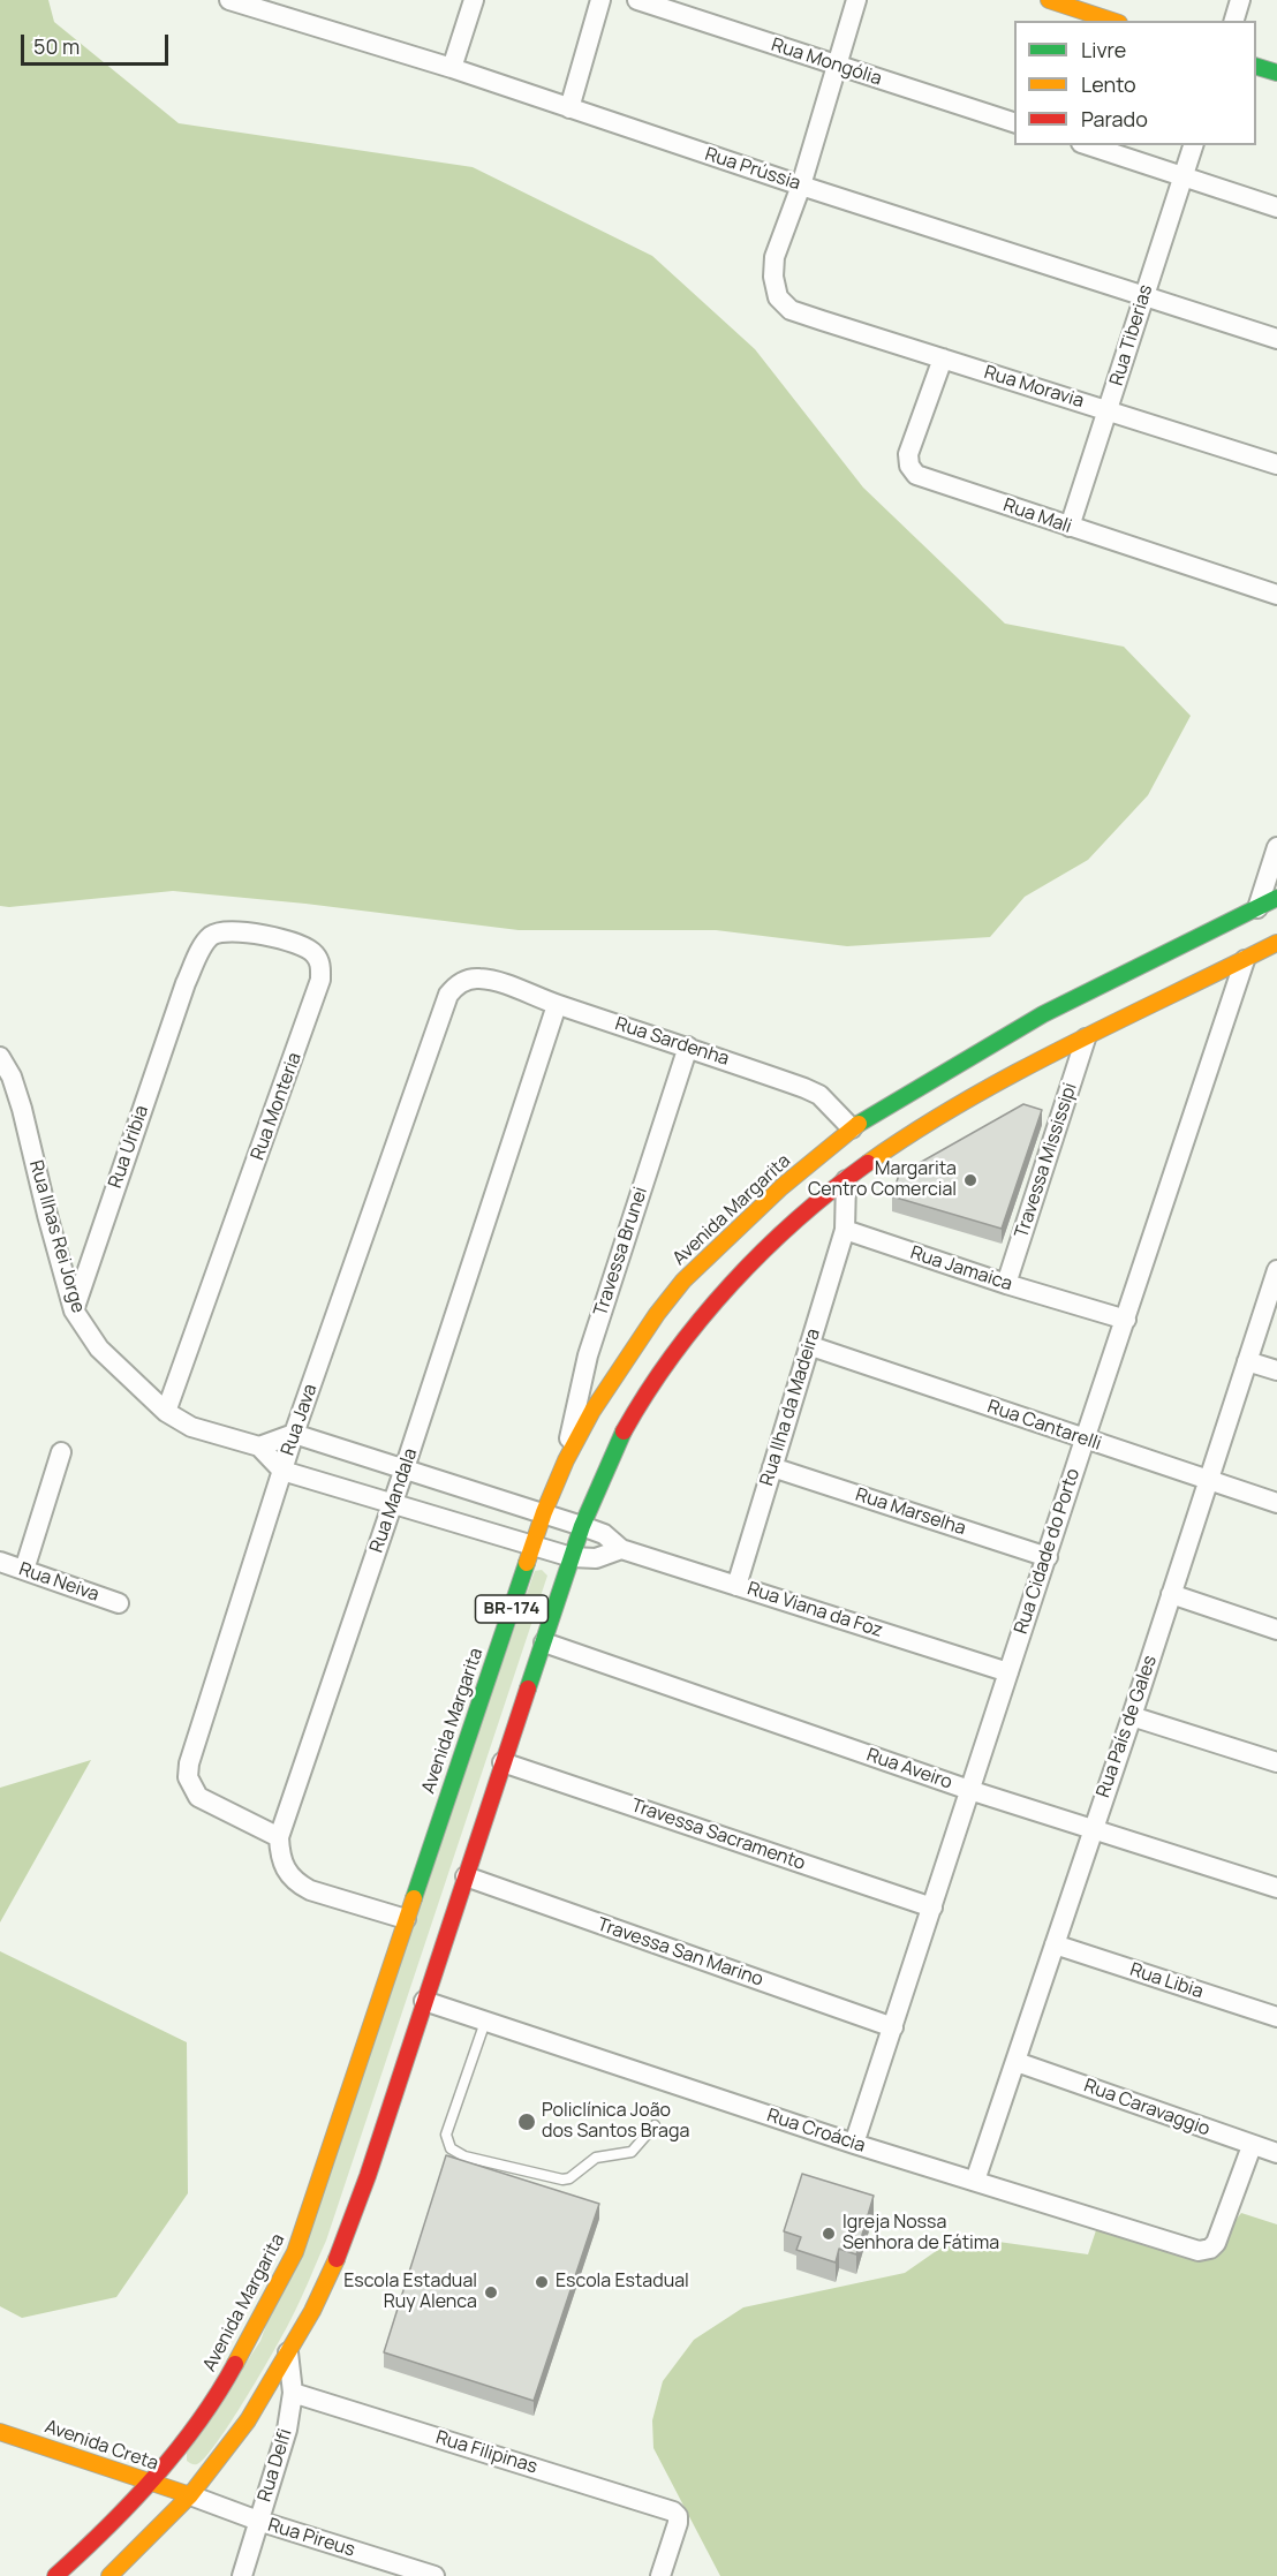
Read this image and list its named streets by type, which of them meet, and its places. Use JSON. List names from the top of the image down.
{
  "streets": {
    "main road": ["Avenida Margarita", "BR-174", "Avenida Creta"],
    "street": [
      "Rua Mongólia",
      "Rua Prússia",
      "Rua Tiberias",
      "Rua Moravia",
      "Rua Mali",
      "Rua Sardenha",
      "Rua Monteria",
      "Rua Uribia",
      "Travessa Mississipi",
      "Rua Ilhas Rei Jorge",
      "Travessa Brunei",
      "Rua Jamaica",
      "Rua Ilha da Madeira",
      "Rua Java",
      "Rua Cantarelli",
      "Rua Mandala",
      "Rua Marselha",
      "Rua Cidade do Porto",
      "Rua Neiva",
      "Rua Viana da Foz",
      "Rua País de Gales",
      "Rua Aveiro",
      "Travessa Sacramento",
      "Travessa San Marino",
      "Rua Libia",
      "Rua Caravaggio",
      "Rua Croácia",
      "Rua Filipinas",
      "Rua Delfi",
      "Rua Pireus"
    ]
  },
  "crossings": [
    ["Rua Prússia", "Rua Tiberias"],
    ["Rua Prússia", "Rua Moravia"],
    ["Rua Tiberias", "Rua Moravia"],
    ["Rua Tiberias", "Rua Mali"],
    ["Rua Moravia", "Rua Mali"],
    ["Rua Sardenha", "Avenida Margarita"],
    ["Rua Sardenha", "Travessa Brunei"],
    ["Rua Sardenha", "Rua Java"],
    ["Rua Sardenha", "Rua Mandala"],
    ["Rua Monteria", "Rua Uribia"],
    ["Rua Monteria", "Rua Ilhas Rei Jorge"],
    ["Rua Uribia", "Rua Ilhas Rei Jorge"],
    ["Travessa Mississipi", "Rua Jamaica"],
    ["Travessa Mississipi", "BR-174"],
    ["Avenida Margarita", "Travessa Brunei"],
    ["Avenida Margarita", "Avenida Creta"],
    ["Rua Jamaica", "Rua Ilha da Madeira"],
    ["Rua Jamaica", "Rua Cidade do Porto"],
    ["Rua Ilha da Madeira", "Rua Cantarelli"],
    ["Rua Ilha da Madeira", "Rua Marselha"],
    ["Rua Ilha da Madeira", "Rua Viana da Foz"],
    ["Rua Java", "Rua Mandala"],
    ["Rua Cantarelli", "Rua Cidade do Porto"],
    ["Rua Cantarelli", "Rua País de Gales"],
    ["Rua Marselha", "Rua Cidade do Porto"],
    ["Rua Cidade do Porto", "BR-174"],
    ["Rua Cidade do Porto", "Rua Viana da Foz"],
    ["Rua Cidade do Porto", "Rua Aveiro"],
    ["Rua Cidade do Porto", "Travessa Sacramento"],
    ["Rua Cidade do Porto", "Travessa San Marino"],
    ["Rua Cidade do Porto", "Rua Croácia"],
    ["BR-174", "Rua Viana da Foz"],
    ["BR-174", "Rua Aveiro"],
    ["BR-174", "Travessa Sacramento"],
    ["BR-174", "Travessa San Marino"],
    ["BR-174", "Rua Croácia"],
    ["BR-174", "Avenida Creta"],
    ["BR-174", "Rua Delfi"],
    ["BR-174", "Rua Pireus"],
    ["Rua País de Gales", "Rua Aveiro"],
    ["Rua País de Gales", "Rua Libia"],
    ["Rua País de Gales", "Rua Caravaggio"],
    ["Rua País de Gales", "Rua Croácia"],
    ["Rua Caravaggio", "Rua Croácia"],
    ["Avenida Creta", "Rua Pireus"],
    ["Rua Filipinas", "Rua Delfi"],
    ["Rua Delfi", "Rua Pireus"]
  ],
  "places": [
    "Margarita Centro Comercial",
    "Policlínica João dos Santos Braga",
    "Igreja Nossa Senhora de Fátima",
    "Escola Estadual",
    "Escola Estadual Ruy Alenca"
  ],
  "legend": ["Livre", "Lento", "Parado"],
  "scale_bar": "50 m"
}
